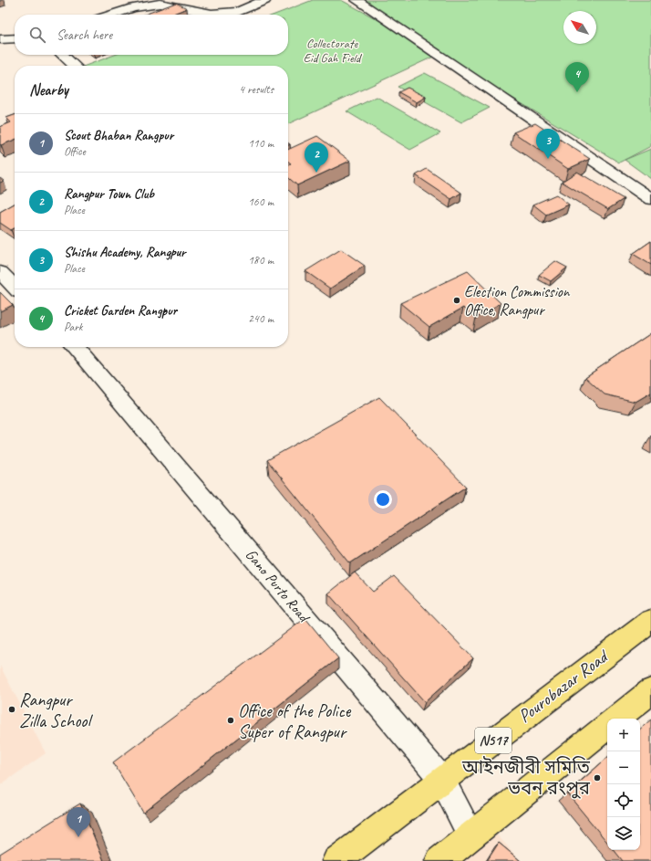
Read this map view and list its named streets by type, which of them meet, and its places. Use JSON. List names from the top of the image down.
{
  "streets": {
    "highway": ["Pourobazar Road", "N517"],
    "street": ["Gano Purto Road"]
  },
  "crossings": [
    ["Gano Purto Road", "Pourobazar Road"]
  ],
  "parks": ["Collectorate Eid Gah Field"],
  "places": [
    "Election Commission Office, Rangpur",
    "Rangpur Zilla School",
    "Office of the Police Super of Rangpur",
    "আইনজীবী সমিতি ভবন রংপুর"
  ],
  "north": "top left",
  "page": {
    "search": "Search here",
    "pins": [
      "4",
      "3",
      "2",
      "1"
    ],
    "heading": ["Nearby", "4 results"],
    "list": [
      {
        "mark": "1",
        "name": "Scout Bhaban Rangpur",
        "note": "Office",
        "value": "110 m"
      },
      {
        "mark": "2",
        "name": "Rangpur Town Club",
        "note": "Place",
        "value": "160 m"
      },
      {
        "mark": "3",
        "name": "Shishu Academy, Rangpur",
        "note": "Place",
        "value": "180 m"
      },
      {
        "mark": "4",
        "name": "Cricket Garden Rangpur",
        "note": "Park",
        "value": "240 m"
      }
    ],
    "map_buttons": ["+", "−"]
  }
}
